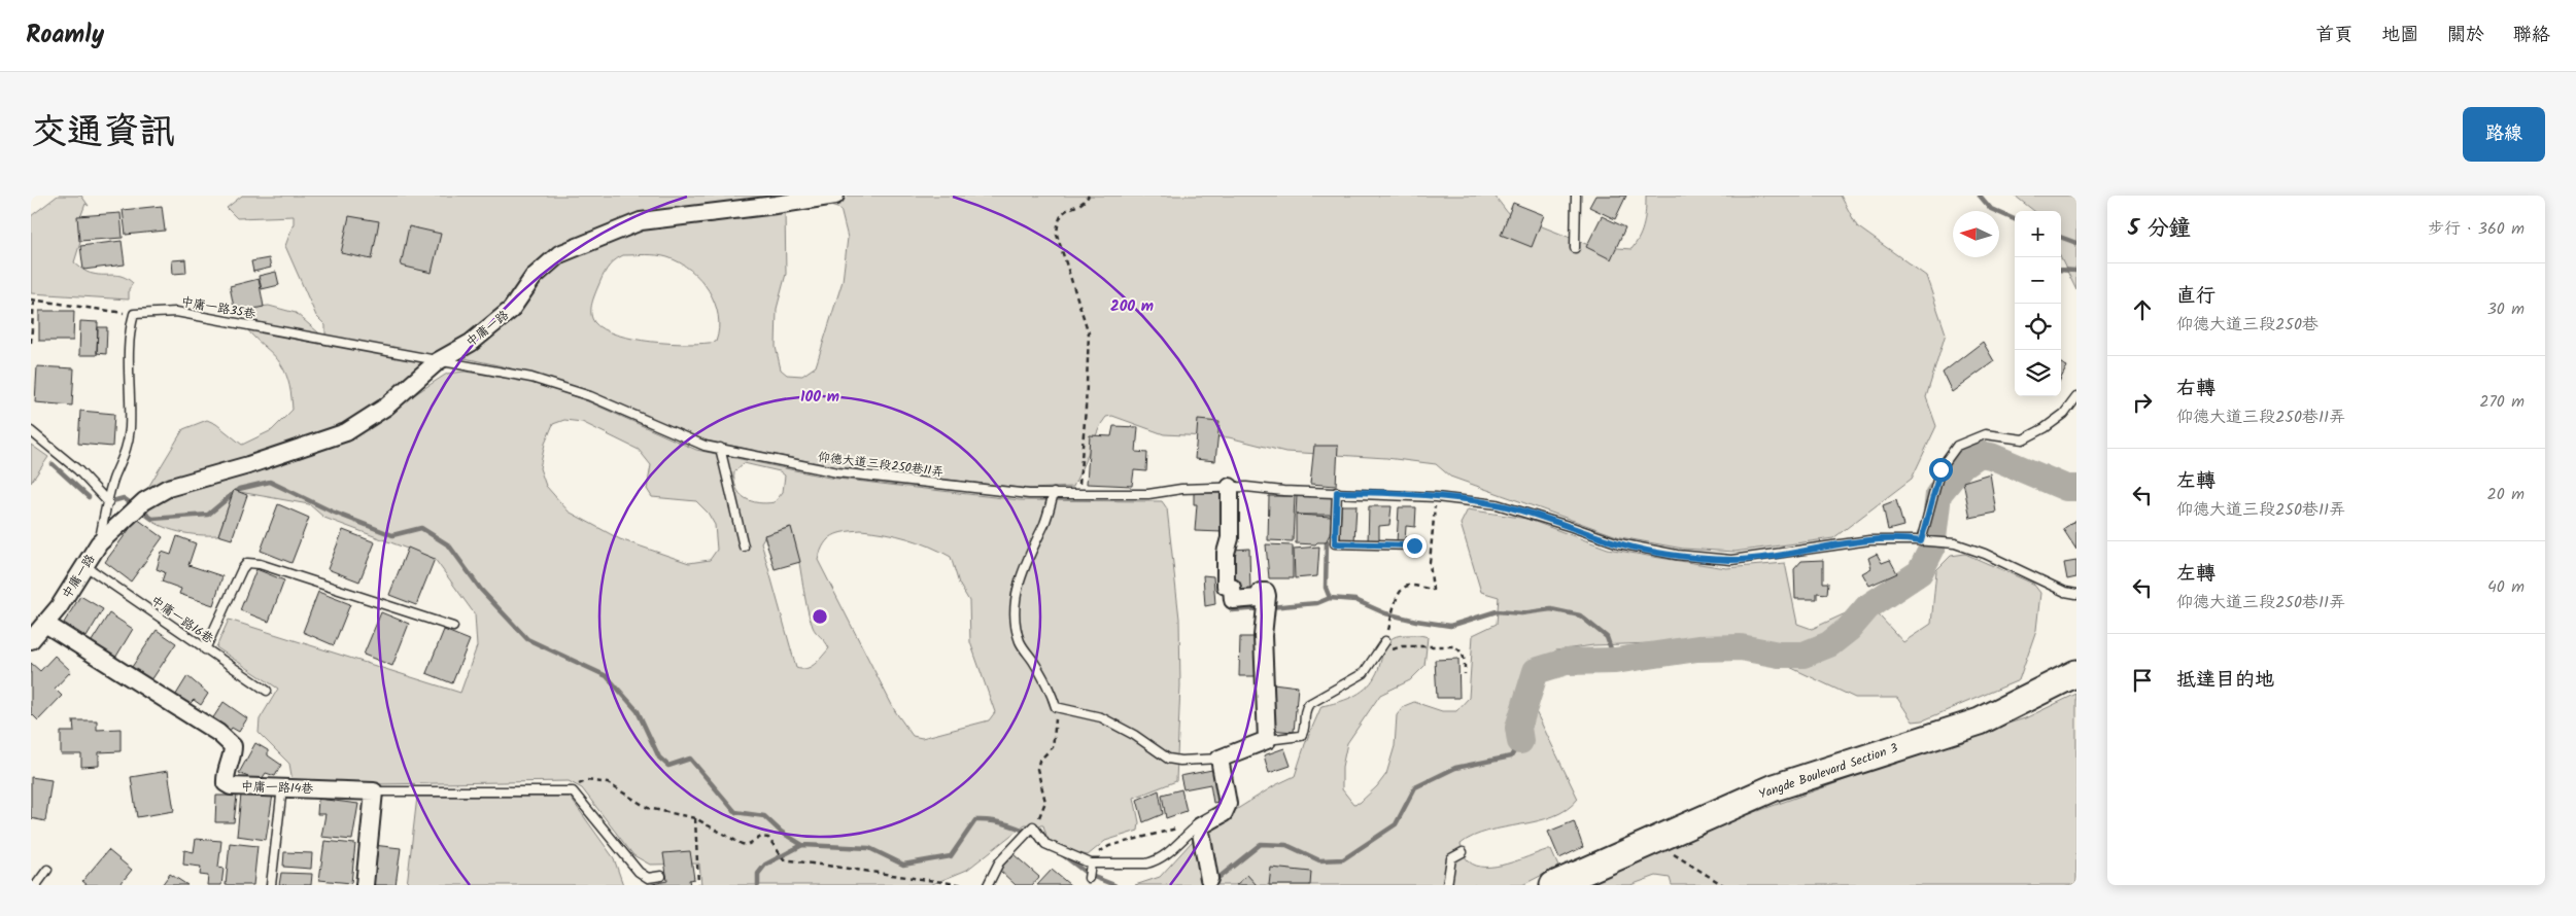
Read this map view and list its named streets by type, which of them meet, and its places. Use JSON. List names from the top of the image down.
{
  "streets": {
    "main road": ["Yangde Boulevard Section 3"],
    "street": ["中庸一路", "中庸一路14巷"],
    "lane": ["中庸一路35巷", "仰德大道三段250巷11弄", "中庸一路16巷"]
  },
  "crossings": [
    ["中庸一路35巷", "中庸一路"],
    ["中庸一路35巷", "仰德大道三段250巷11弄"],
    ["中庸一路", "仰德大道三段250巷11弄"],
    ["中庸一路", "中庸一路16巷"],
    ["中庸一路", "中庸一路14巷"]
  ],
  "north": "left",
  "page": {
    "header": "Roamly",
    "nav": [
      "首頁",
      "地圖",
      "關於",
      "聯絡"
    ],
    "title": "交通資訊",
    "buttons": "路線",
    "heading": ["5 分鐘", "步行 · 360 m"],
    "map_buttons": ["+", "−"],
    "list": [
      ["直行", "仰德大道三段250巷", "30 m"],
      ["右轉", "仰德大道三段250巷11弄", "270 m"],
      ["左轉", "仰德大道三段250巷11弄", "20 m"],
      ["左轉", "仰德大道三段250巷11弄", "40 m"],
      "抵達目的地"
    ]
  },
  "rings": ["200 m", "100 m"]
}
